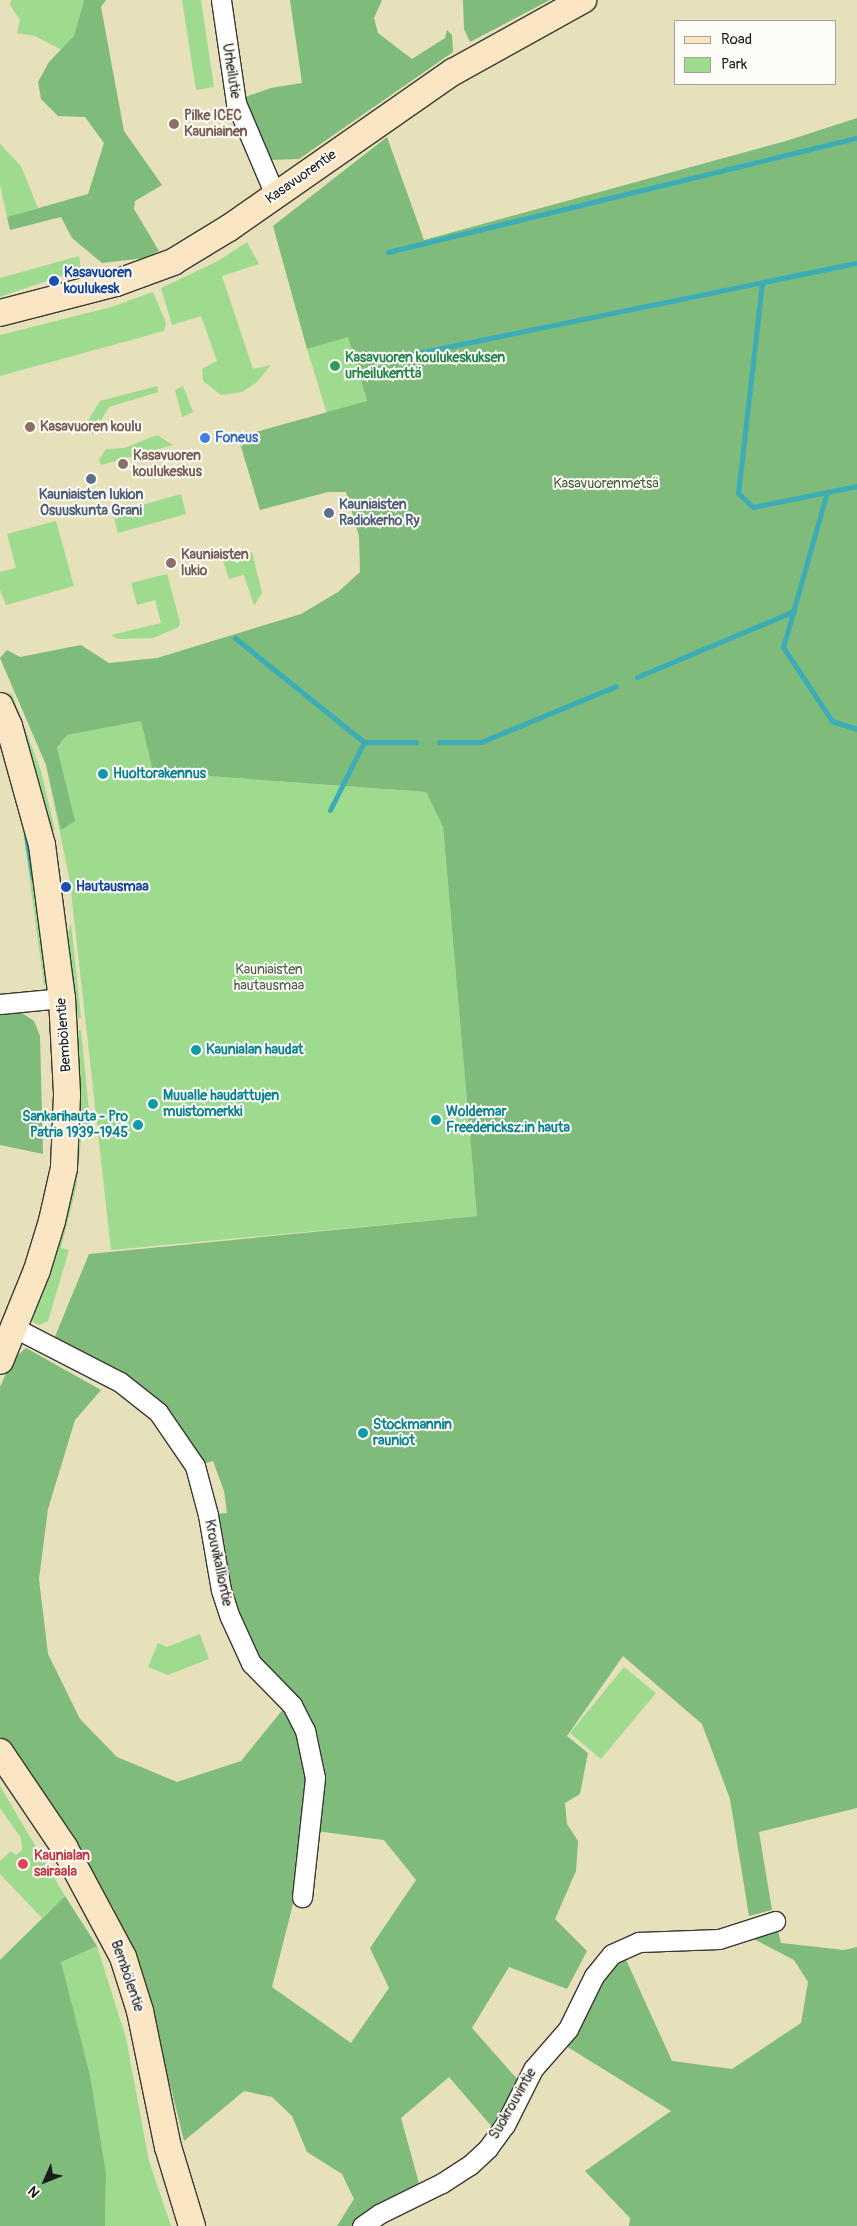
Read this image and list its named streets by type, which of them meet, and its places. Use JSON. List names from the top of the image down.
{
  "streets": {
    "main road": ["Kasavuorentie", "Bembölentie"],
    "street": ["Urheilutie", "Krouvikalliontie", "Suokrouvintie"]
  },
  "crossings": [
    ["Urheilutie", "Kasavuorentie"],
    ["Bembölentie", "Krouvikalliontie"]
  ],
  "parks": ["Kasavuorenmetsä", "Kauniaisten hautausmaa"],
  "places": [
    "Pilke ICEC Kauniainen",
    "Kasavuoren koulukesk",
    "Kasavuoren koulukeskuksen urheilukenttä",
    "Kasavuoren koulu",
    "Foneus",
    "Kasavuoren koulukeskus",
    "Kauniaisten lukion Osuuskunta Grani",
    "Kauniaisten Radiokerho Ry",
    "Kauniaisten lukio",
    "Huoltorakennus",
    "Hautausmaa",
    "Kaunialan haudat",
    "Muualle haudattujen muistomerkki",
    "Woldemar Freedericksz:in hauta",
    "Sankarihauta - Pro Patria 1939-1945",
    "Stockmannin rauniot",
    "Kaunialan sairaala"
  ],
  "legend": ["Road", "Park"],
  "north": "bottom left"
}
